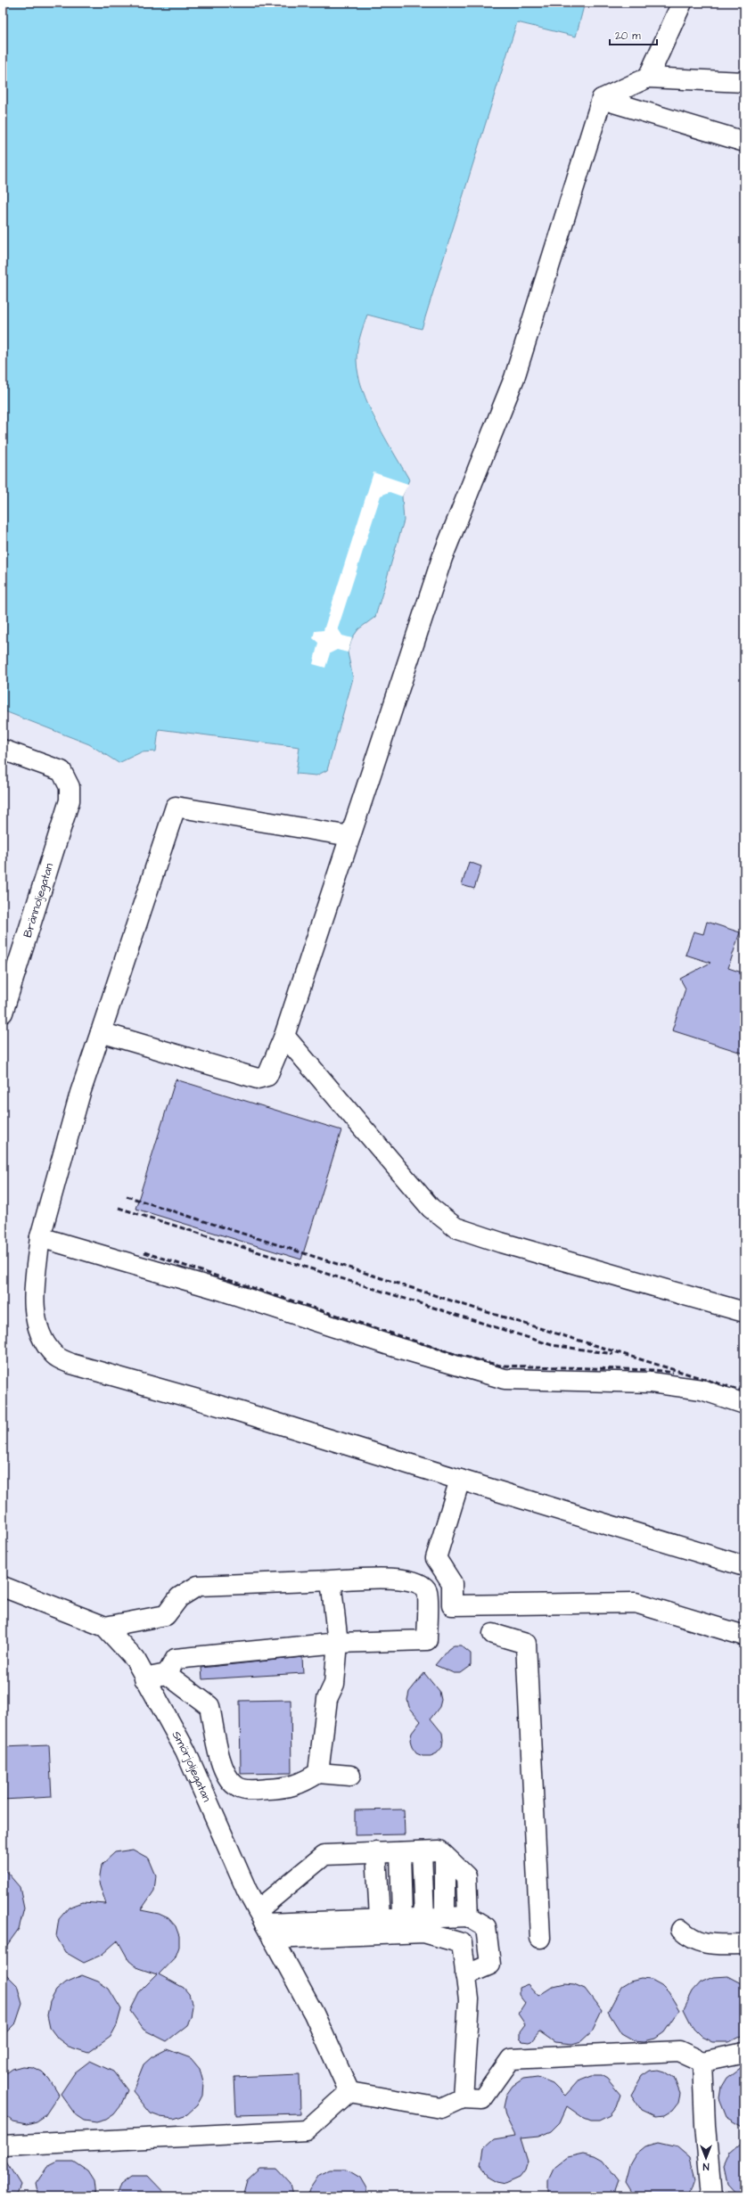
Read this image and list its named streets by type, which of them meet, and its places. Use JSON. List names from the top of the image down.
{
  "streets": {
    "lane": ["Brännoljegatan", "Smörjoljegatan"]
  },
  "scale_bar": "20 m",
  "north": "bottom"
}
